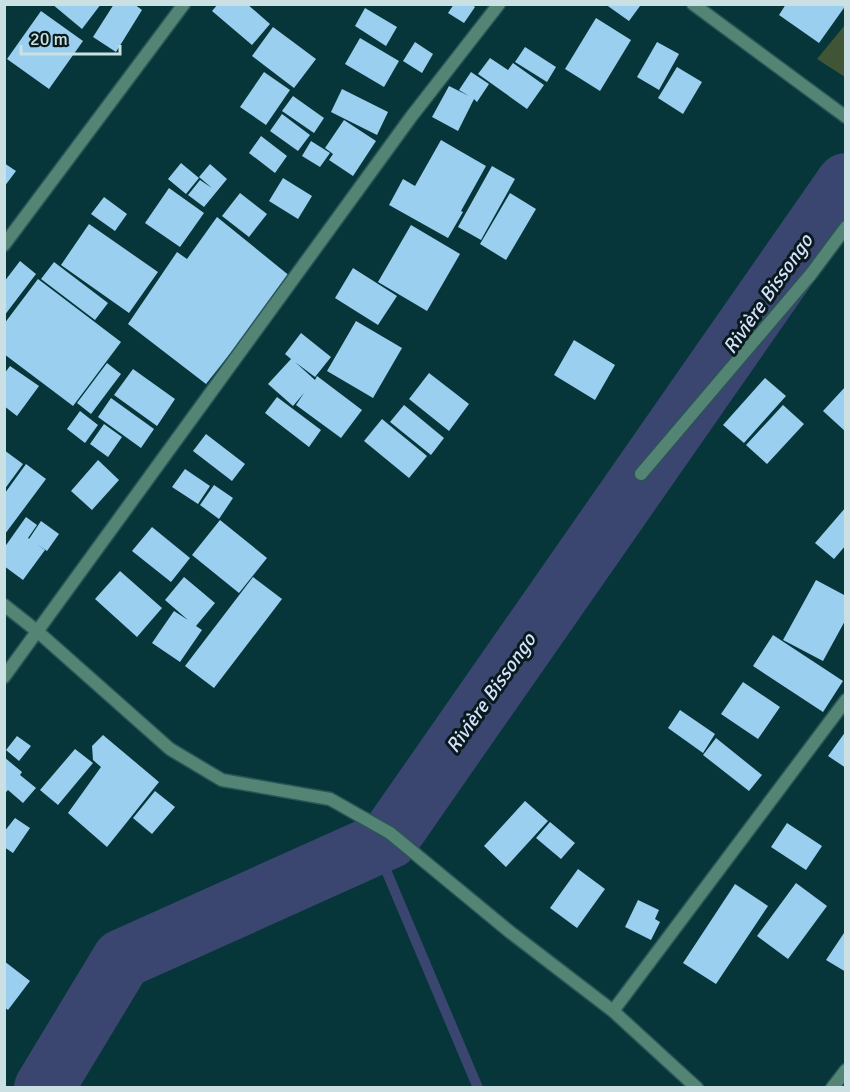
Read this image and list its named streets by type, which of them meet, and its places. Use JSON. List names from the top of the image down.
{
  "water": ["Rivière Bissongo"],
  "scale_bar": "20 m"
}
